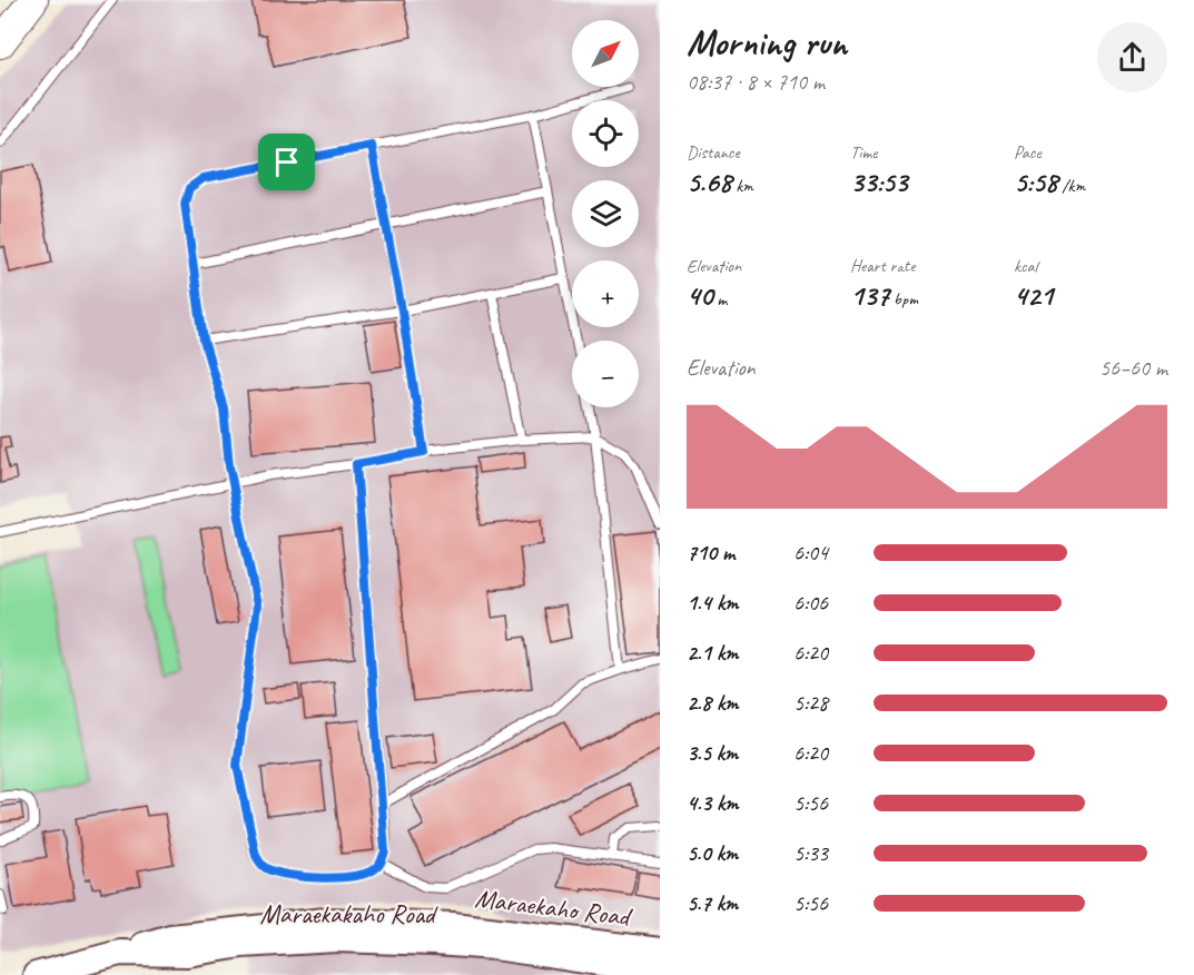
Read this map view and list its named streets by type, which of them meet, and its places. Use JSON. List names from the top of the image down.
{
  "streets": {
    "main road": ["Maraekaho Road", "Maraekakaho Road"]
  },
  "crossings": [
    ["Maraekaho Road", "Maraekakaho Road"]
  ],
  "north": "top right",
  "page": {
    "heading": ["Morning run", "08:37 · 8 × 710 m"],
    "map_buttons": ["+", "−"],
    "stats": [
      ["Distance", "5.68 km"],
      ["Time", "33:53"],
      ["Pace", "5:58 /km"],
      ["Elevation", "40 m"],
      ["Heart rate", "137 bpm"],
      ["kcal", "421"]
    ],
    "chart": ["Elevation", "56–60 m"],
    "list": [
      {
        "name": "710 m",
        "note": "6:04"
      },
      {
        "name": "1.4 km",
        "note": "6:06"
      },
      {
        "name": "2.1 km",
        "note": "6:20"
      },
      {
        "name": "2.8 km",
        "note": "5:28"
      },
      {
        "name": "3.5 km",
        "note": "6:20"
      },
      {
        "name": "4.3 km",
        "note": "5:56"
      },
      {
        "name": "5.0 km",
        "note": "5:33"
      },
      {
        "name": "5.7 km",
        "note": "5:56"
      }
    ]
  }
}
